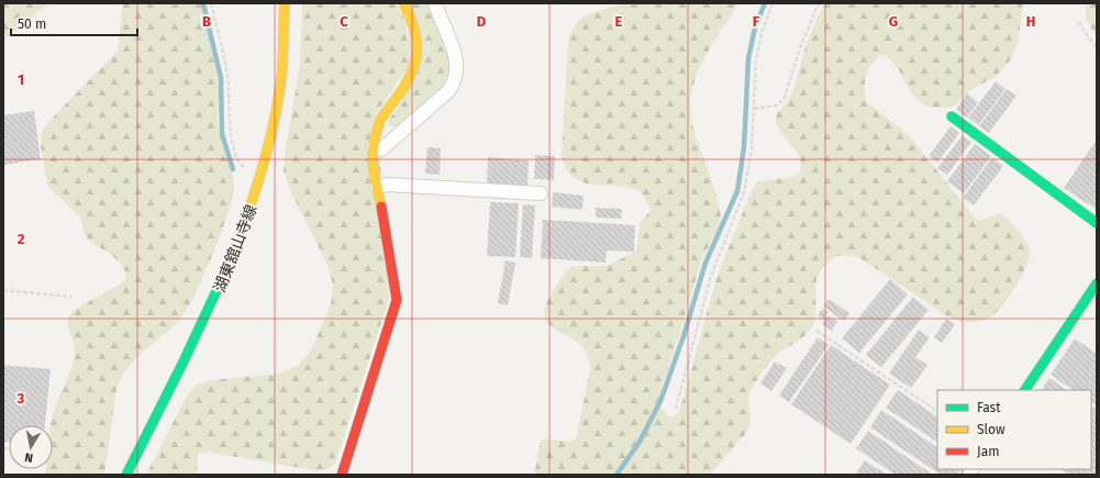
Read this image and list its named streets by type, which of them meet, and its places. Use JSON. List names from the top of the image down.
{
  "streets": {
    "street": ["湖東舘山寺線"]
  },
  "legend": ["Fast", "Slow", "Jam"],
  "scale_bar": "50 m",
  "north": "bottom",
  "grid": {
    "columns": [
      "B",
      "C",
      "D",
      "E",
      "F",
      "G",
      "H"
    ],
    "rows": ["1", "2", "3"]
  }
}
